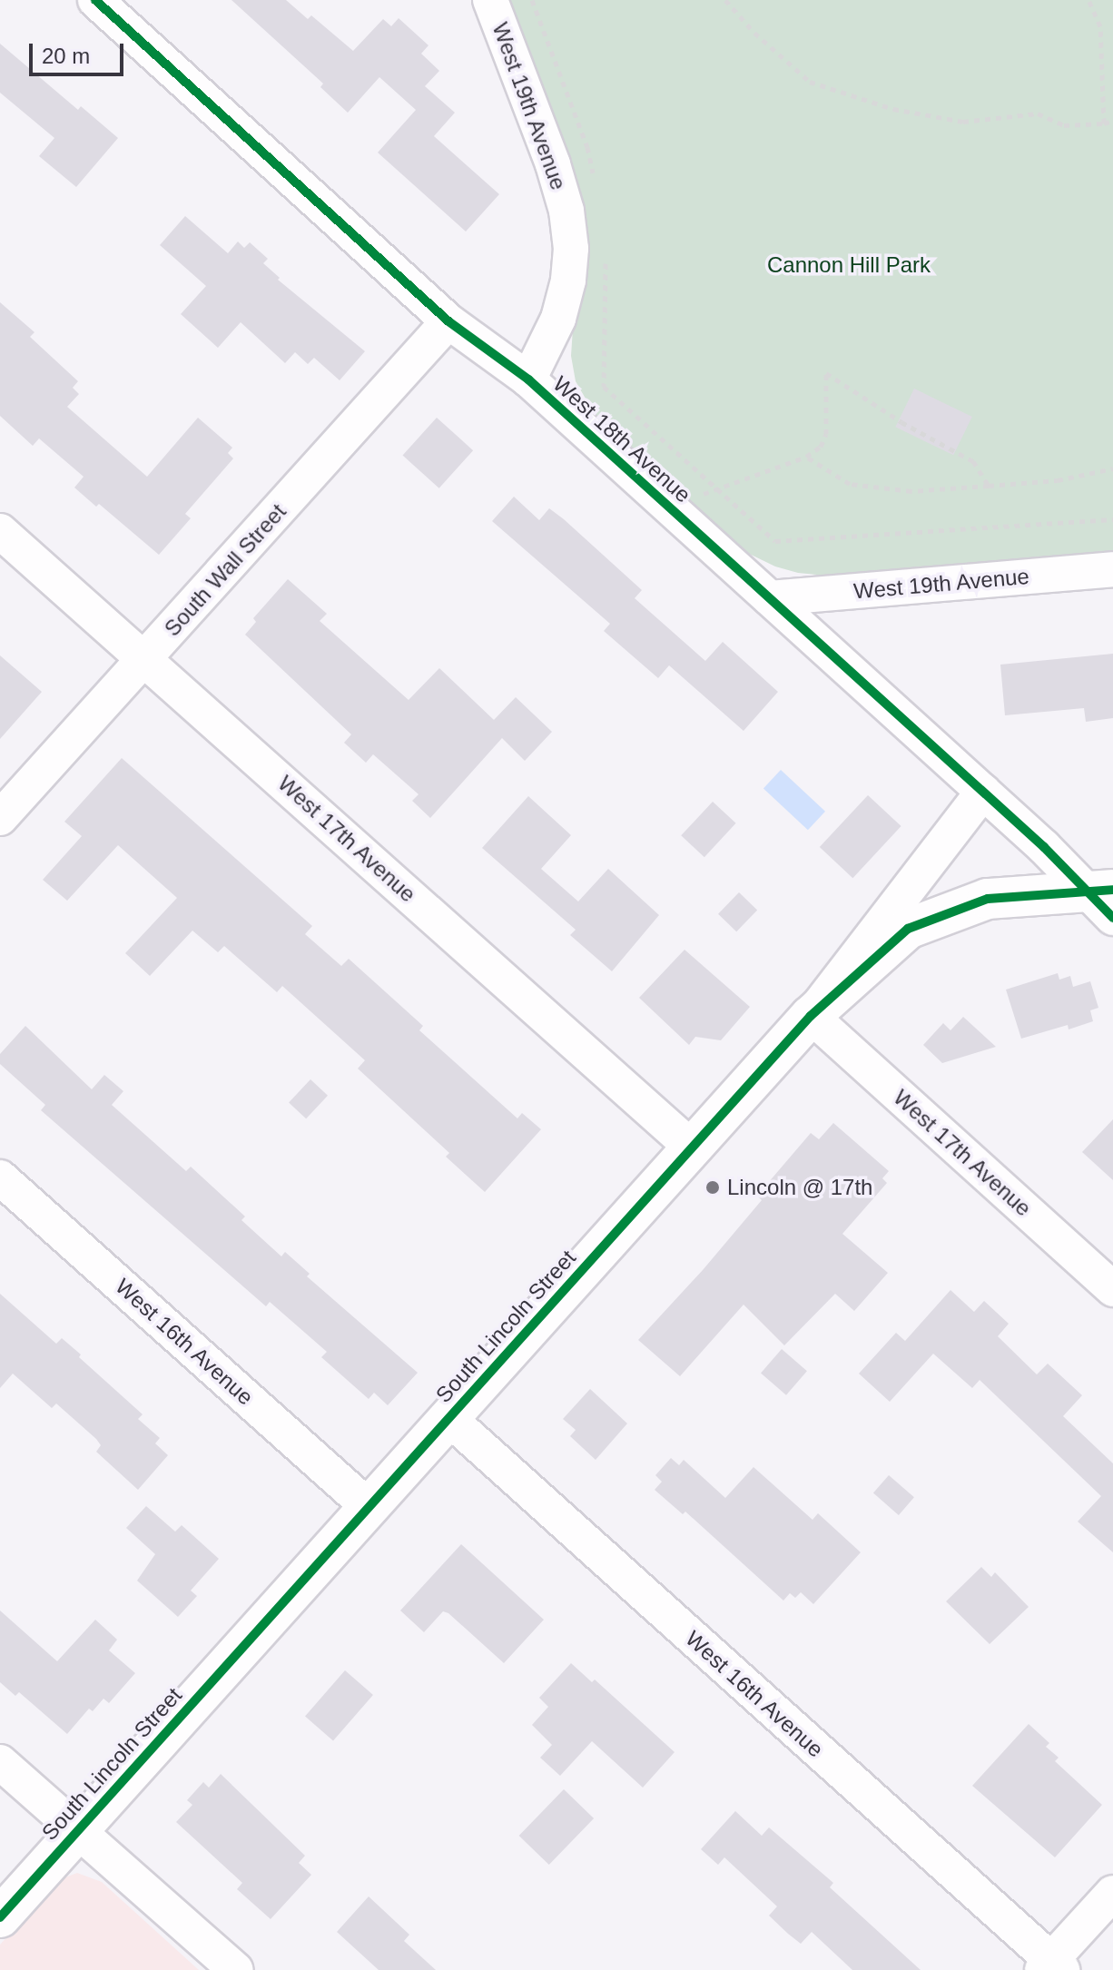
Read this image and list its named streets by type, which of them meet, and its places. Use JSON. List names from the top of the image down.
{
  "streets": {
    "street": [
      "West 19th Avenue",
      "West 18th Avenue",
      "South Wall Street",
      "West 17th Avenue",
      "South Lincoln Street",
      "West 16th Avenue"
    ]
  },
  "crossings": [
    ["West 19th Avenue", "West 18th Avenue"],
    ["West 18th Avenue", "South Wall Street"],
    ["West 18th Avenue", "South Lincoln Street"],
    ["South Wall Street", "West 17th Avenue"],
    ["West 17th Avenue", "South Lincoln Street"],
    ["South Lincoln Street", "West 16th Avenue"]
  ],
  "parks": ["Cannon Hill Park"],
  "places": ["Lincoln @ 17th"],
  "scale_bar": "20 m"
}
